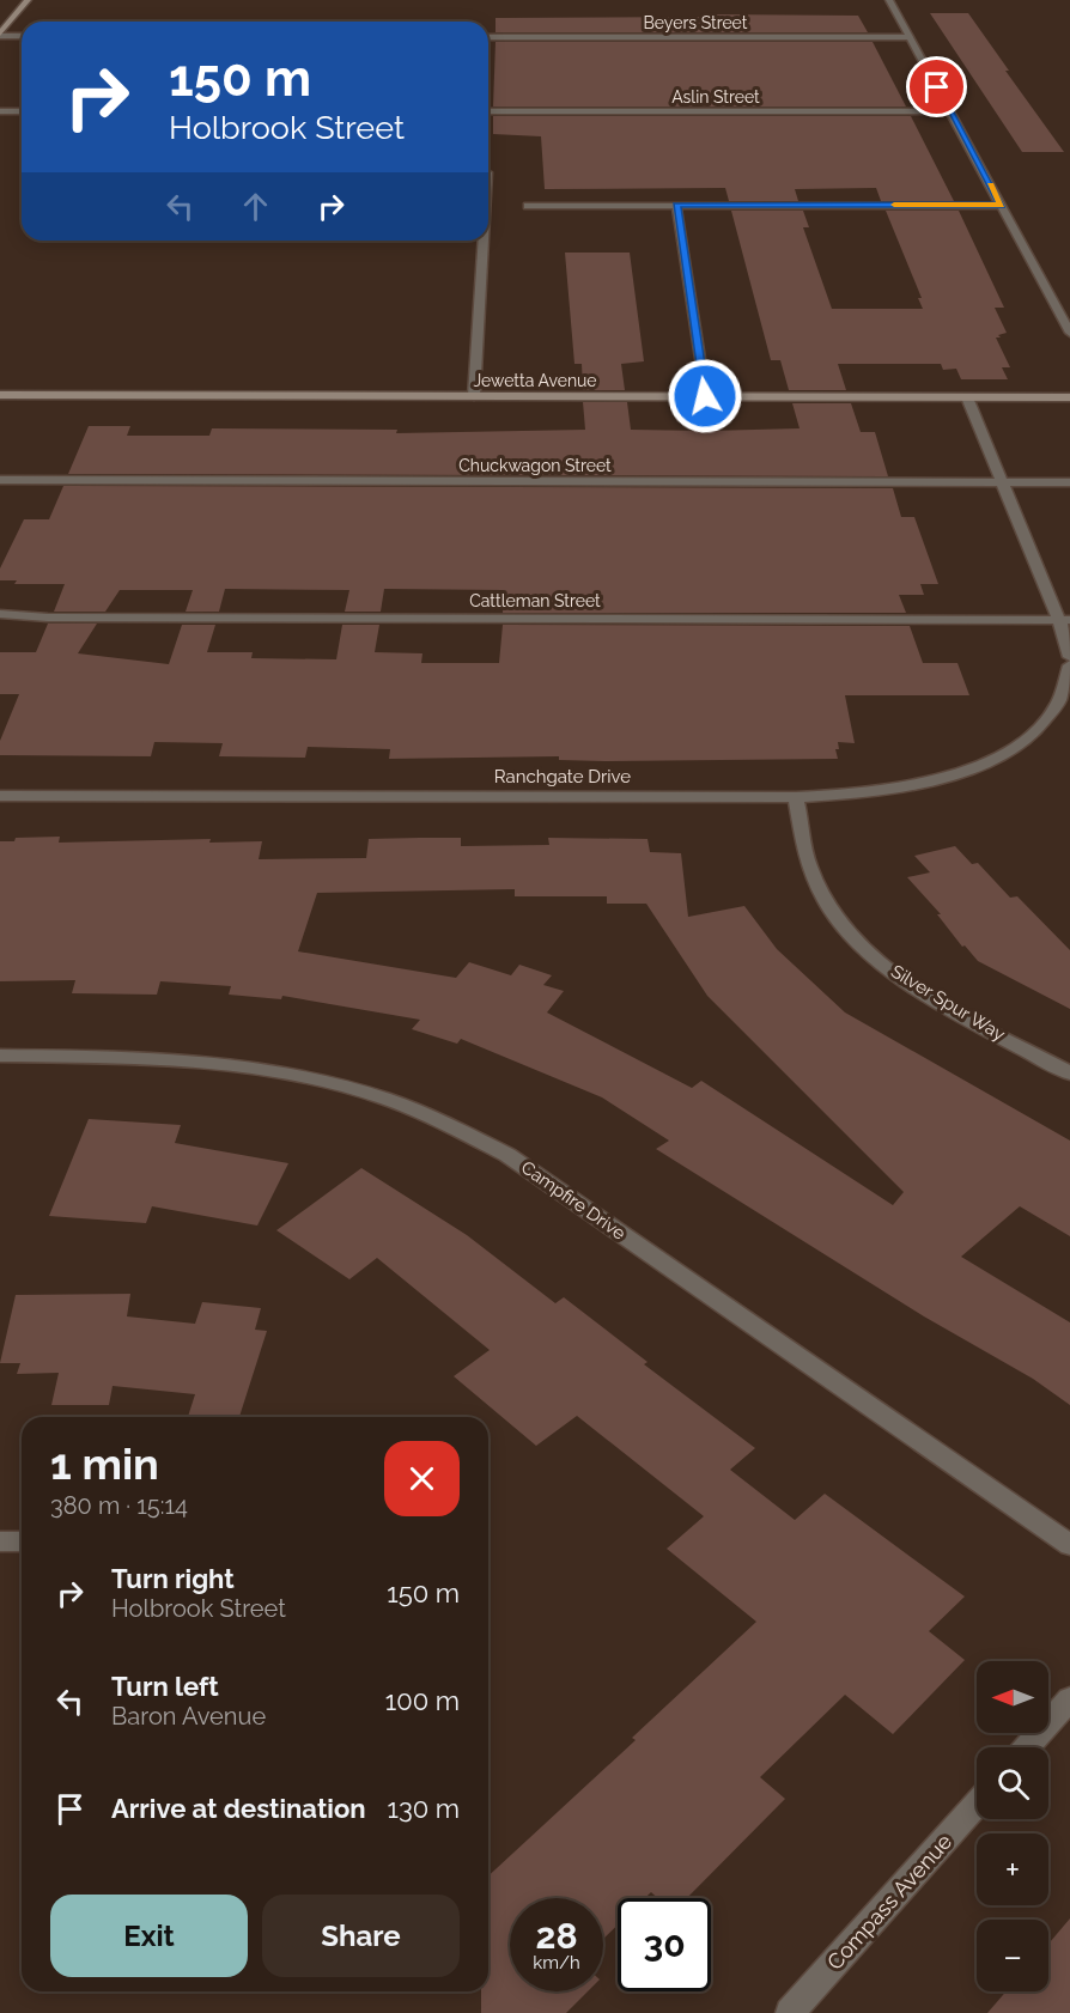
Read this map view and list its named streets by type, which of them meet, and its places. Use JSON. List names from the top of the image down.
{
  "streets": {
    "street": [
      "Beyers Street",
      "Aslin Street",
      "Jewetta Avenue",
      "Chuckwagon Street",
      "Cattleman Street",
      "Ranchgate Drive",
      "Silver Spur Way",
      "Campfire Drive",
      "Compass Avenue"
    ]
  },
  "crossings": [
    ["Ranchgate Drive", "Silver Spur Way"]
  ],
  "north": "left",
  "page": {
    "turn": ["150 m", "Holbrook Street"],
    "heading": ["1 min", "380 m · 15:14"],
    "list": [
      {
        "name": "Turn right",
        "note": "Holbrook Street",
        "value": "150 m"
      },
      {
        "name": "Turn left",
        "note": "Baron Avenue",
        "value": "100 m"
      },
      {
        "name": "Arrive at destination",
        "value": "130 m"
      }
    ],
    "map_buttons": ["+", "−"],
    "buttons": ["Exit", "Share"],
    "speed": "28 km/h",
    "limit": "30"
  }
}
